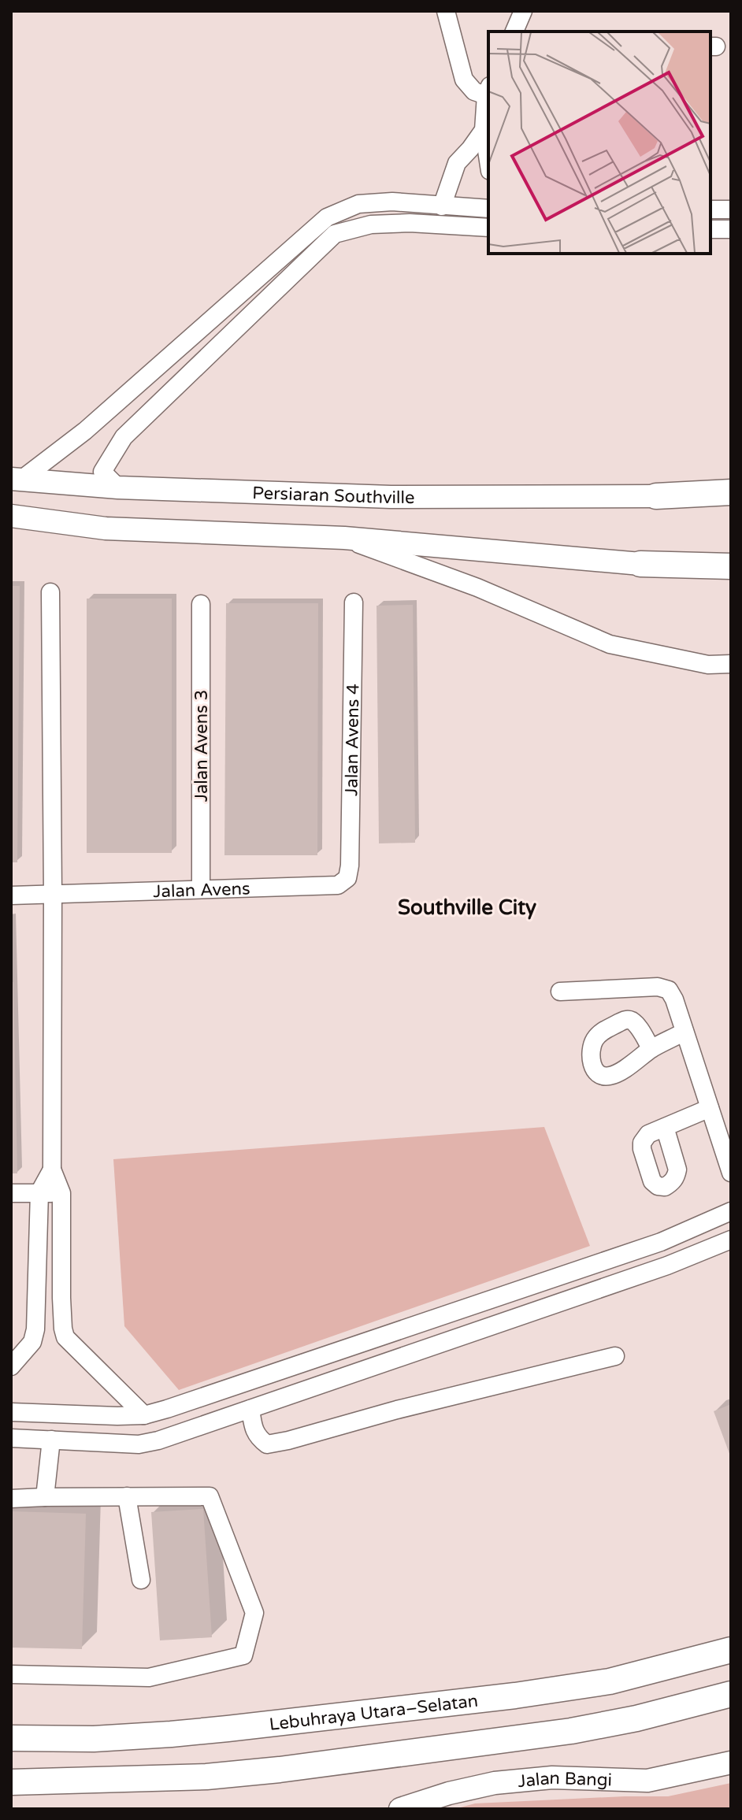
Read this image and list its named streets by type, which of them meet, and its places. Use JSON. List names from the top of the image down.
{
  "streets": {
    "highway": ["Lebuhraya Utara–Selatan"],
    "main road": ["Persiaran Southville", "Jalan Bangi"],
    "street": ["Jalan Avens 4", "Jalan Avens 3", "Jalan Avens"]
  },
  "crossings": [
    ["Jalan Avens 4", "Jalan Avens"],
    ["Jalan Avens 3", "Jalan Avens"]
  ],
  "districts": ["Southville City"]
}
